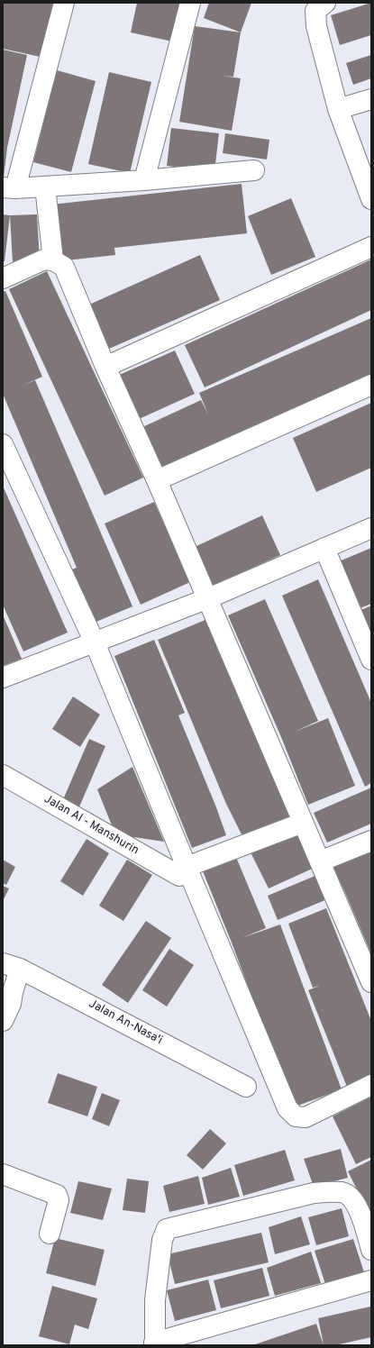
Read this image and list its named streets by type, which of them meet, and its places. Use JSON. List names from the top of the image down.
{
  "streets": {
    "street": ["Jalan Al - Manshurin", "Jalan An-Nasa'i"]
  }
}
